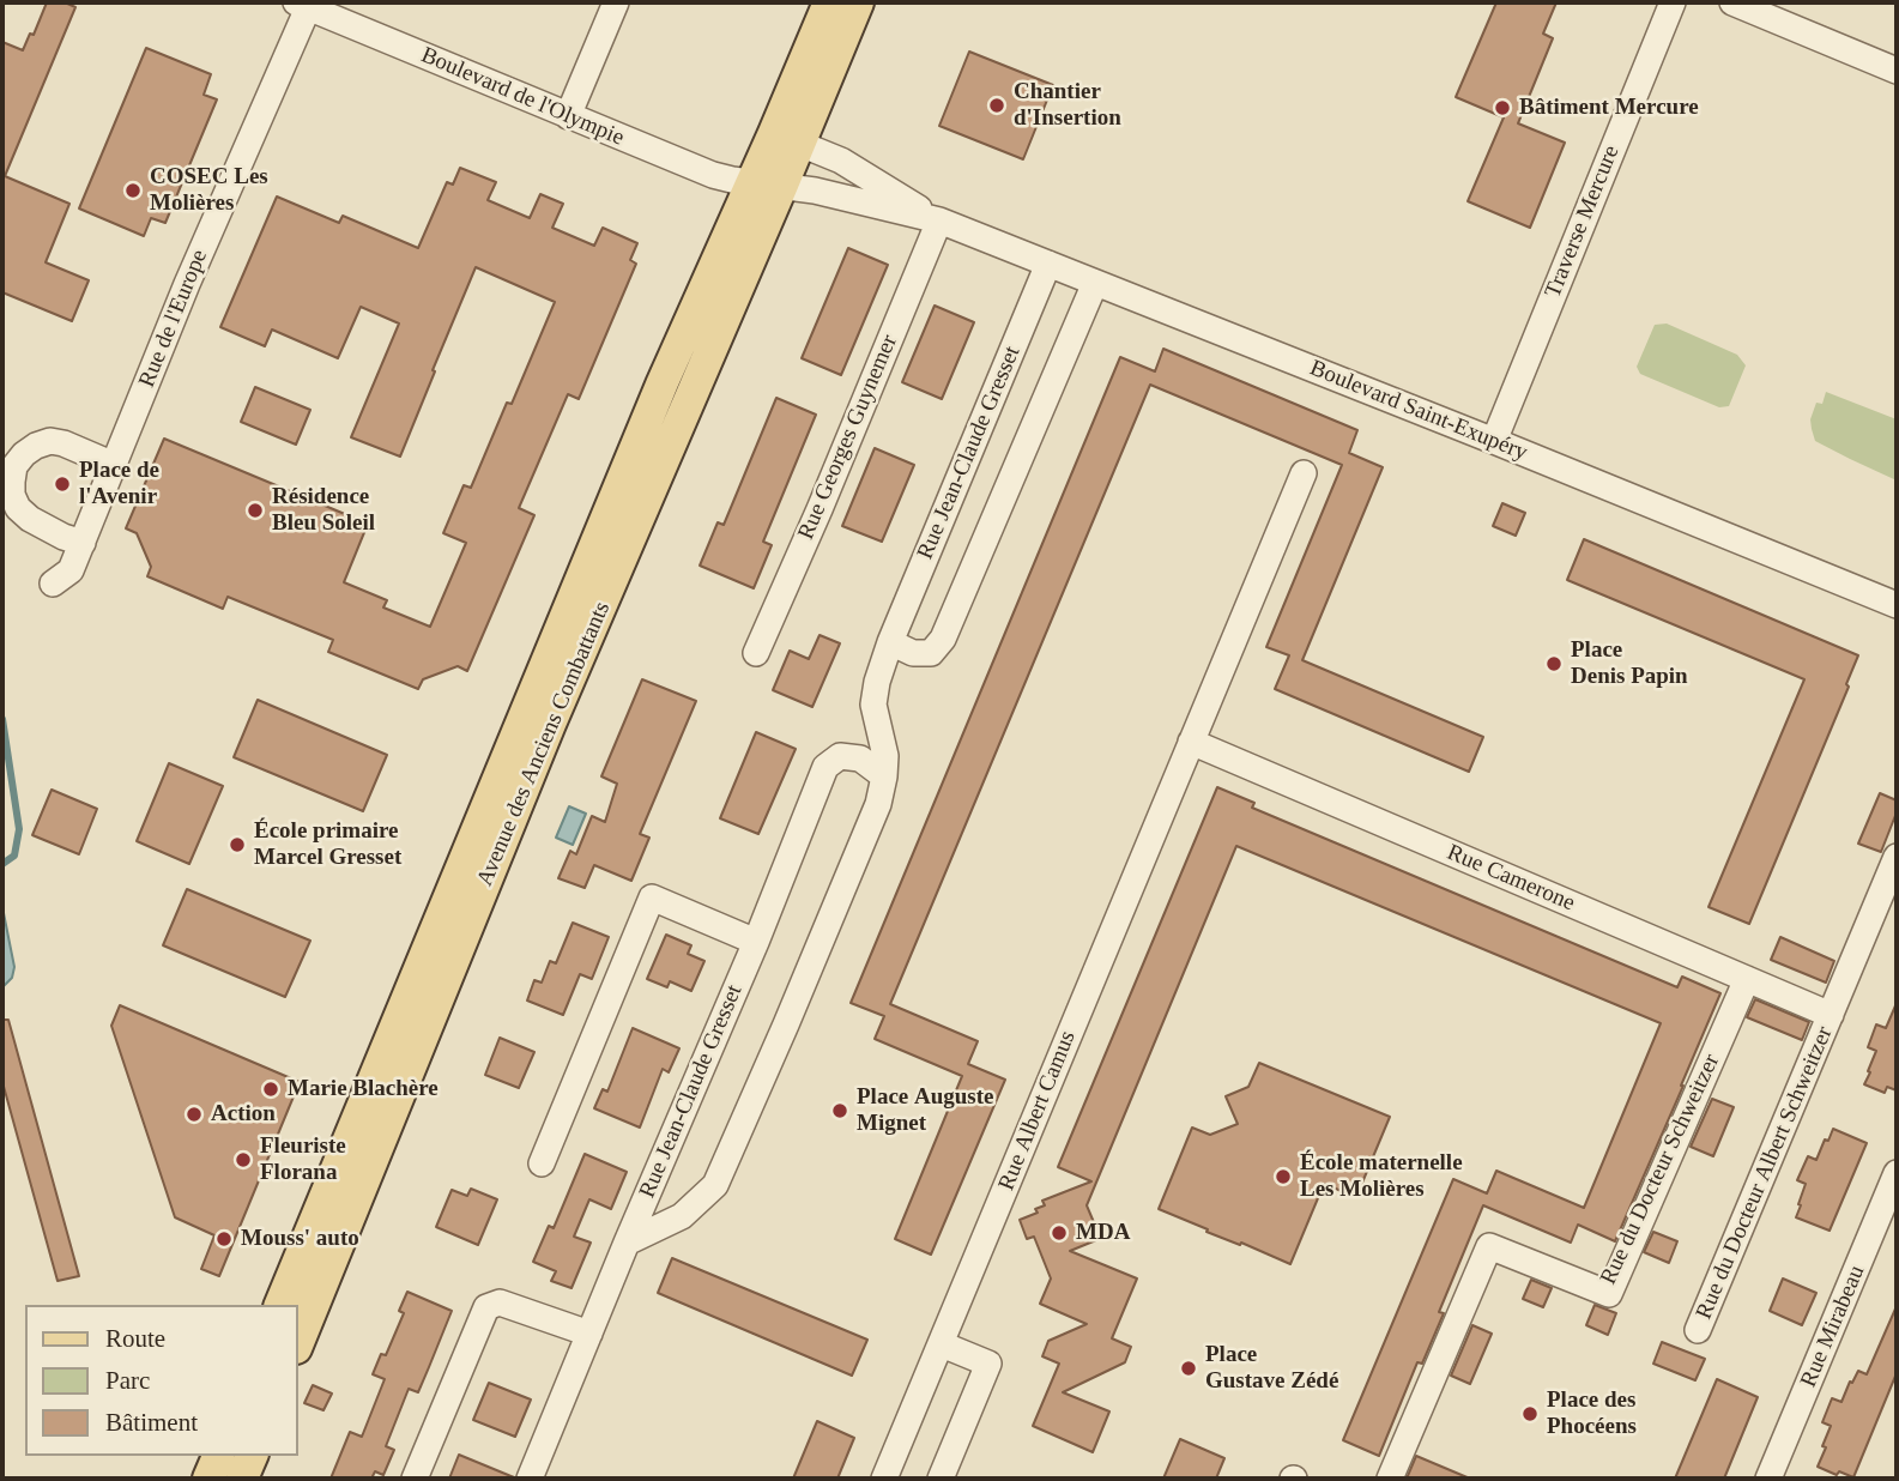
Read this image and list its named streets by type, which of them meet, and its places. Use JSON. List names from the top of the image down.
{
  "streets": {
    "main road": ["Avenue des Anciens Combattants"],
    "street": [
      "Boulevard de l'Olympie",
      "Traverse Mercure",
      "Rue de l'Europe",
      "Boulevard Saint-Exupéry",
      "Rue Georges Guynemer",
      "Rue Jean-Claude Gresset",
      "Rue Camerone",
      "Rue Albert Camus",
      "Rue du Docteur Schweitzer",
      "Rue du Docteur Albert Schweitzer",
      "Rue Mirabeau"
    ]
  },
  "crossings": [
    ["Boulevard de l'Olympie", "Rue de l'Europe"],
    ["Boulevard de l'Olympie", "Boulevard Saint-Exupéry"],
    ["Boulevard de l'Olympie", "Avenue des Anciens Combattants"],
    ["Traverse Mercure", "Boulevard Saint-Exupéry"],
    ["Boulevard Saint-Exupéry", "Rue Georges Guynemer"],
    ["Boulevard Saint-Exupéry", "Rue Jean-Claude Gresset"],
    ["Boulevard Saint-Exupéry", "Avenue des Anciens Combattants"],
    ["Rue Camerone", "Rue Albert Camus"],
    ["Rue Camerone", "Rue du Docteur Schweitzer"],
    ["Rue Camerone", "Rue du Docteur Albert Schweitzer"]
  ],
  "places": [
    "Chantier d'Insertion",
    "Bâtiment Mercure",
    "COSEC Les Molières",
    "Place de l'Avenir",
    "Résidence Bleu Soleil",
    "Place Denis Papin",
    "École primaire Marcel Gresset",
    "Marie Blachère",
    "Place Auguste Mignet",
    "Action",
    "Fleuriste Florana",
    "École maternelle Les Molières",
    "MDA",
    "Mouss' auto",
    "Place Gustave Zédé",
    "Place des Phocéens"
  ],
  "legend": ["Route", "Parc", "Bâtiment"]
}
